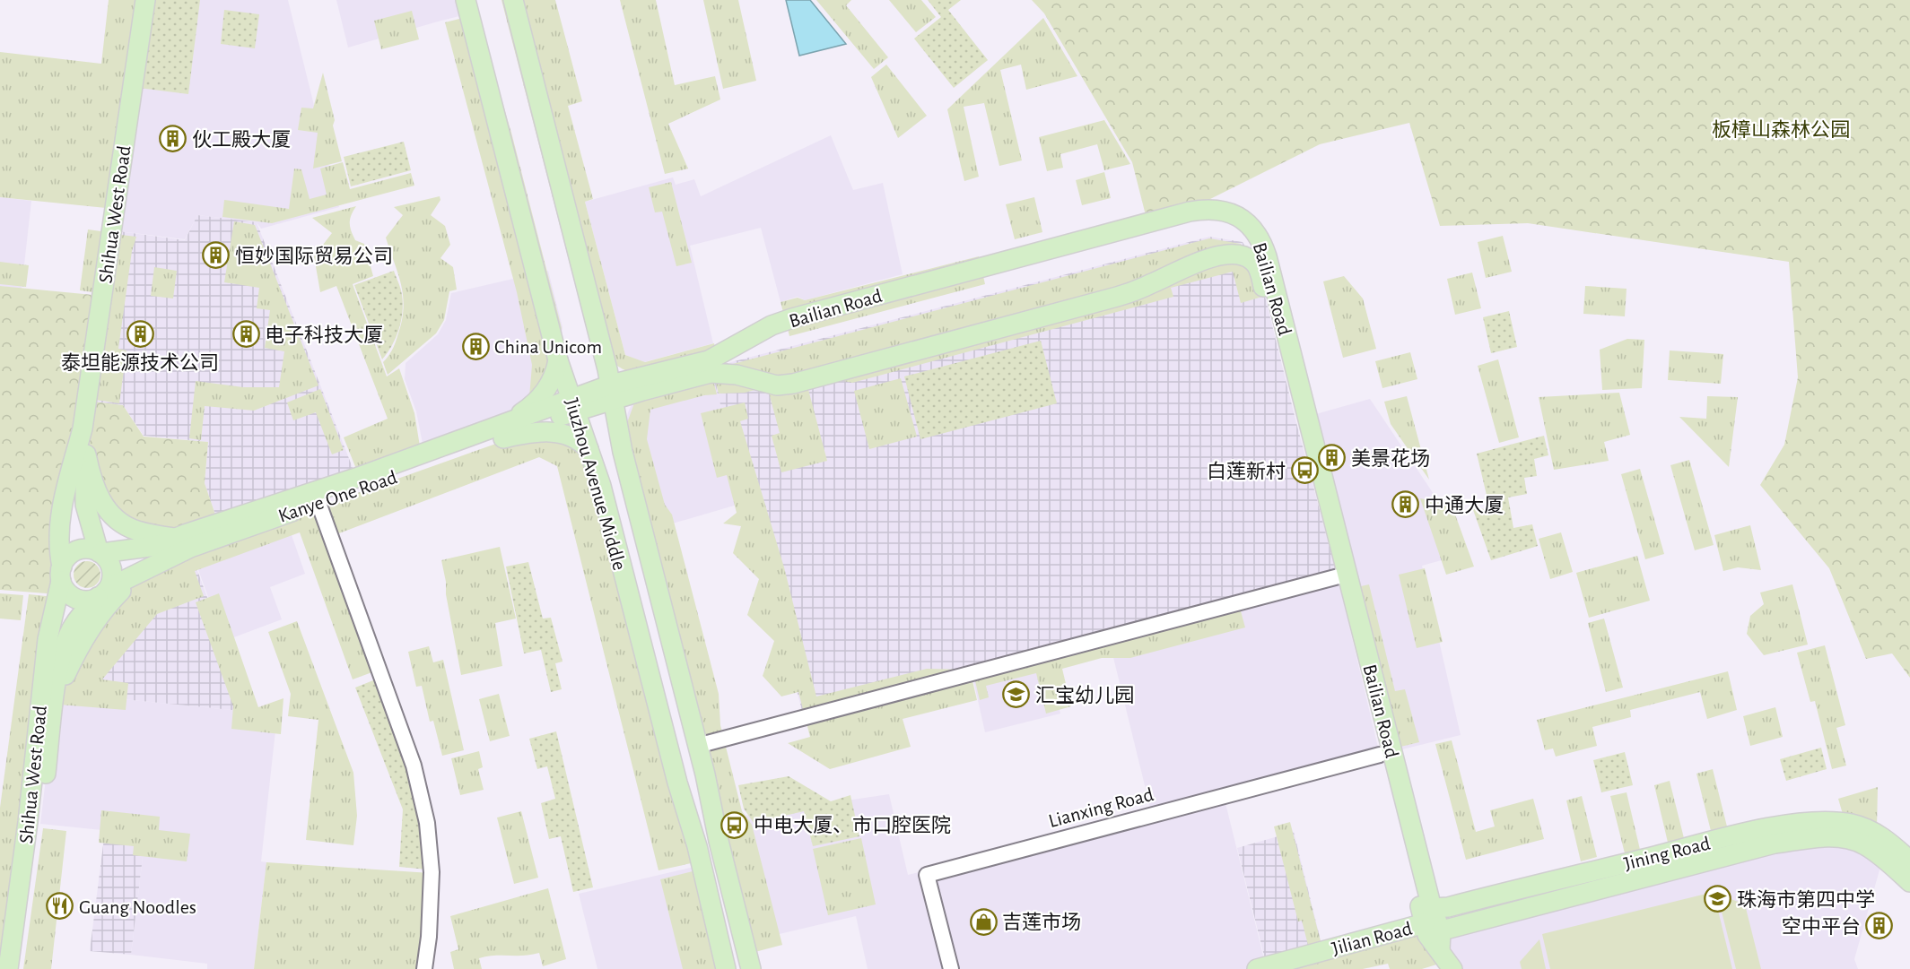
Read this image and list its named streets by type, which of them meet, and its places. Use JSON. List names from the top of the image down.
{
  "streets": {
    "main road": [
      "Shihua West Road",
      "Bailian Road",
      "Jiuzhou Avenue Middle",
      "Kanye One Road",
      "Jining Road",
      "Jilian Road"
    ],
    "street": ["Lianxing Road"]
  },
  "crossings": [
    ["Shihua West Road", "Kanye One Road"],
    ["Bailian Road", "Jiuzhou Avenue Middle"],
    ["Bailian Road", "Kanye One Road"],
    ["Bailian Road", "Lianxing Road"],
    ["Bailian Road", "Jining Road"],
    ["Bailian Road", "Jilian Road"],
    ["Jiuzhou Avenue Middle", "Kanye One Road"],
    ["Jining Road", "Jilian Road"]
  ],
  "parks": ["板樟山森林公园"],
  "places": {
    "building": [
      "伙工殿大厦",
      "恒妙国际贸易公司",
      "泰坦能源技术公司",
      "电子科技大厦",
      "China Unicom",
      "美景花场",
      "中通大厦",
      "空中平台"
    ],
    "bus stop": ["白莲新村", "中电大厦、市口腔医院"],
    "school or university": ["汇宝幼儿园", "珠海市第四中学"],
    "restaurant": ["Guang Noodles"],
    "shop": ["吉莲市场"]
  }
}
